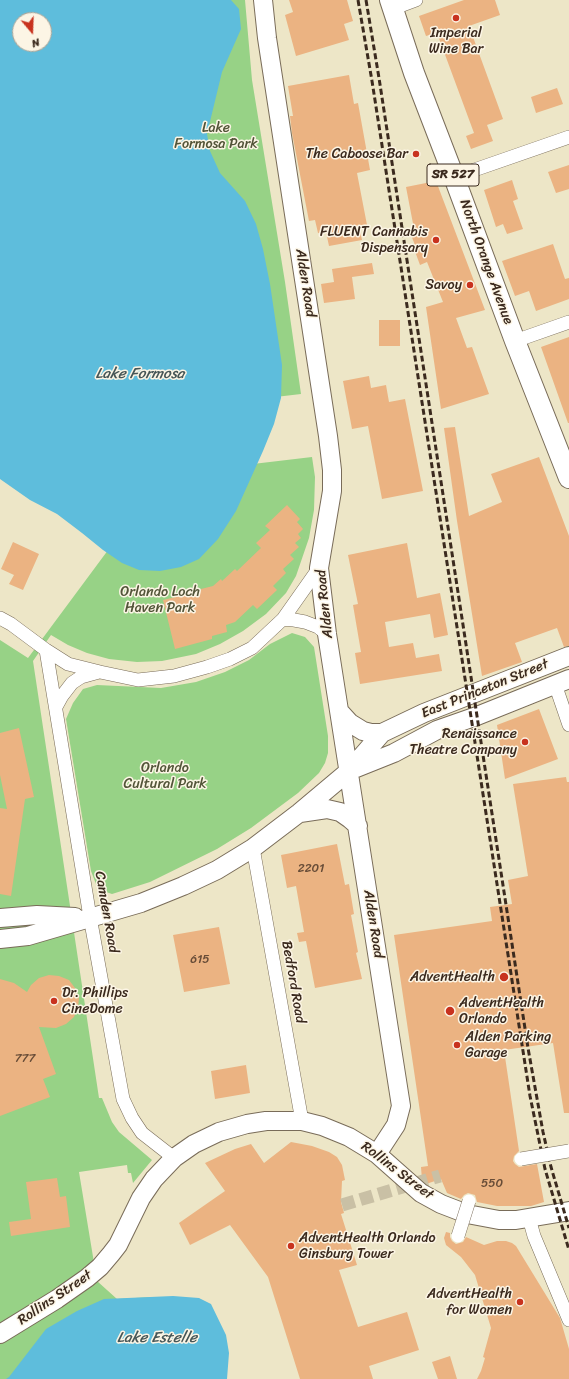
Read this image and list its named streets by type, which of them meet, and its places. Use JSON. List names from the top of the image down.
{
  "streets": {
    "main road": ["SR 527", "North Orange Avenue"],
    "street": [
      "Alden Road",
      "East Princeton Street",
      "Camden Road",
      "Bedford Road",
      "Rollins Street"
    ]
  },
  "crossings": [
    ["Alden Road", "East Princeton Street"],
    ["Alden Road", "Rollins Street"],
    ["East Princeton Street", "Camden Road"],
    ["East Princeton Street", "Bedford Road"],
    ["Camden Road", "Rollins Street"],
    ["Bedford Road", "Rollins Street"]
  ],
  "water": ["Lake Formosa", "Lake Estelle"],
  "parks": ["Lake Formosa Park", "Orlando Loch Haven Park", "Orlando Cultural Park"],
  "places": [
    "Imperial Wine Bar",
    "The Caboose Bar",
    "FLUENT Cannabis Dispensary",
    "Savoy",
    "Renaissance Theatre Company",
    "AdventHealth",
    "Dr. Phillips CineDome",
    "AdventHealth Orlando",
    "Alden Parking Garage",
    "AdventHealth Orlando Ginsburg Tower",
    "AdventHealth for Women"
  ],
  "house_numbers": [
    "2201",
    "615",
    "777",
    "550"
  ],
  "north": "bottom"
}
